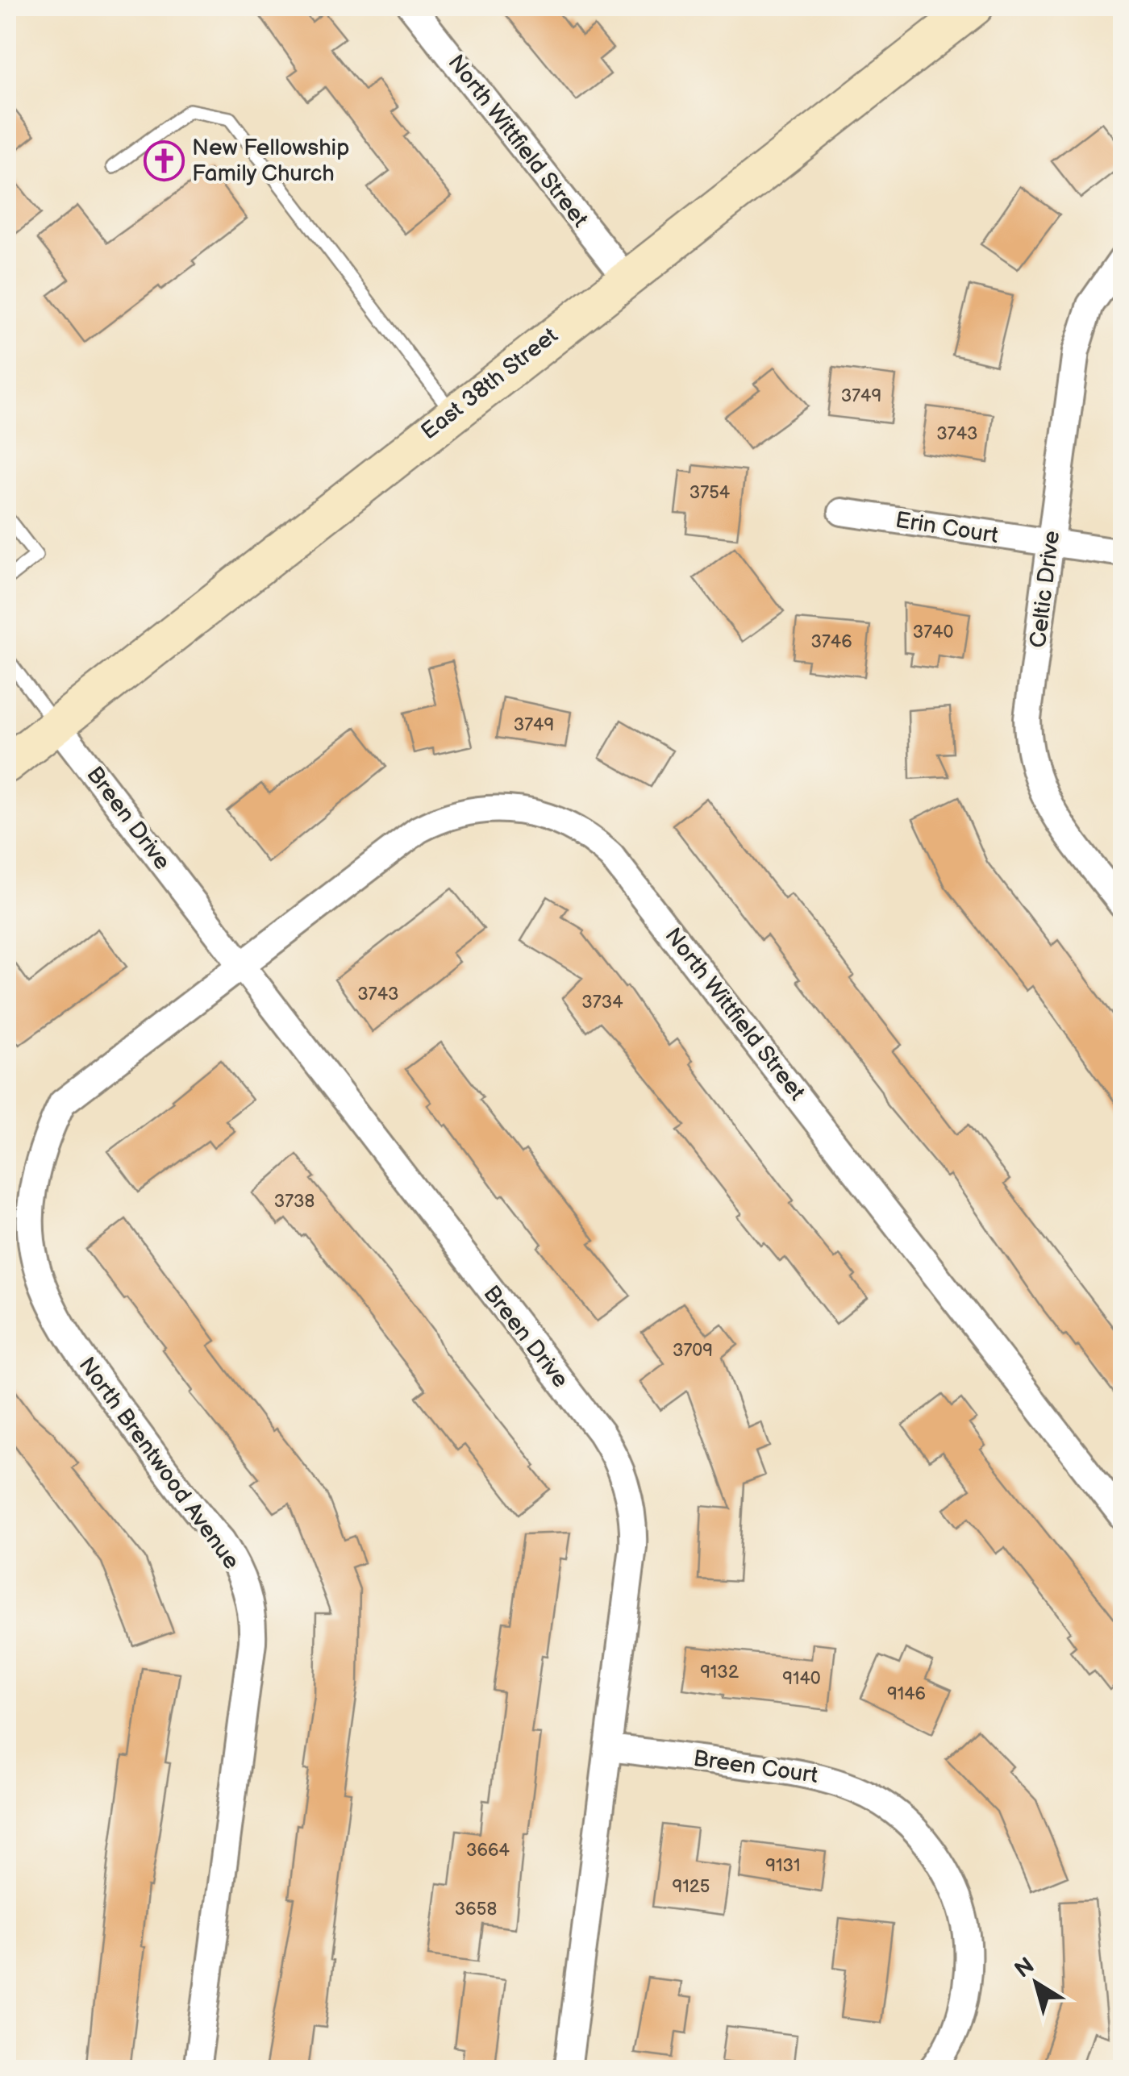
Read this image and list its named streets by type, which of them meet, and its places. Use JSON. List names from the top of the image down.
{
  "streets": {
    "main road": ["East 38th Street"],
    "street": [
      "North Wittfield Street",
      "Erin Court",
      "Celtic Drive",
      "Breen Drive",
      "North Brentwood Avenue",
      "Breen Court"
    ]
  },
  "crossings": [
    ["North Wittfield Street", "East 38th Street"],
    ["North Wittfield Street", "Breen Drive"],
    ["North Wittfield Street", "North Brentwood Avenue"],
    ["East 38th Street", "Breen Drive"],
    ["Erin Court", "Celtic Drive"],
    ["Breen Drive", "North Brentwood Avenue"],
    ["Breen Drive", "Breen Court"]
  ],
  "places": {
    "church": ["New Fellowship Family Church"]
  },
  "house_numbers": [
    "3749",
    "3743",
    "3754",
    "3740",
    "3746",
    "3749",
    "3743",
    "3734",
    "3738",
    "3709",
    "9132",
    "9140",
    "9146",
    "3664",
    "9131",
    "9125",
    "3658"
  ],
  "north": "top left"
}
